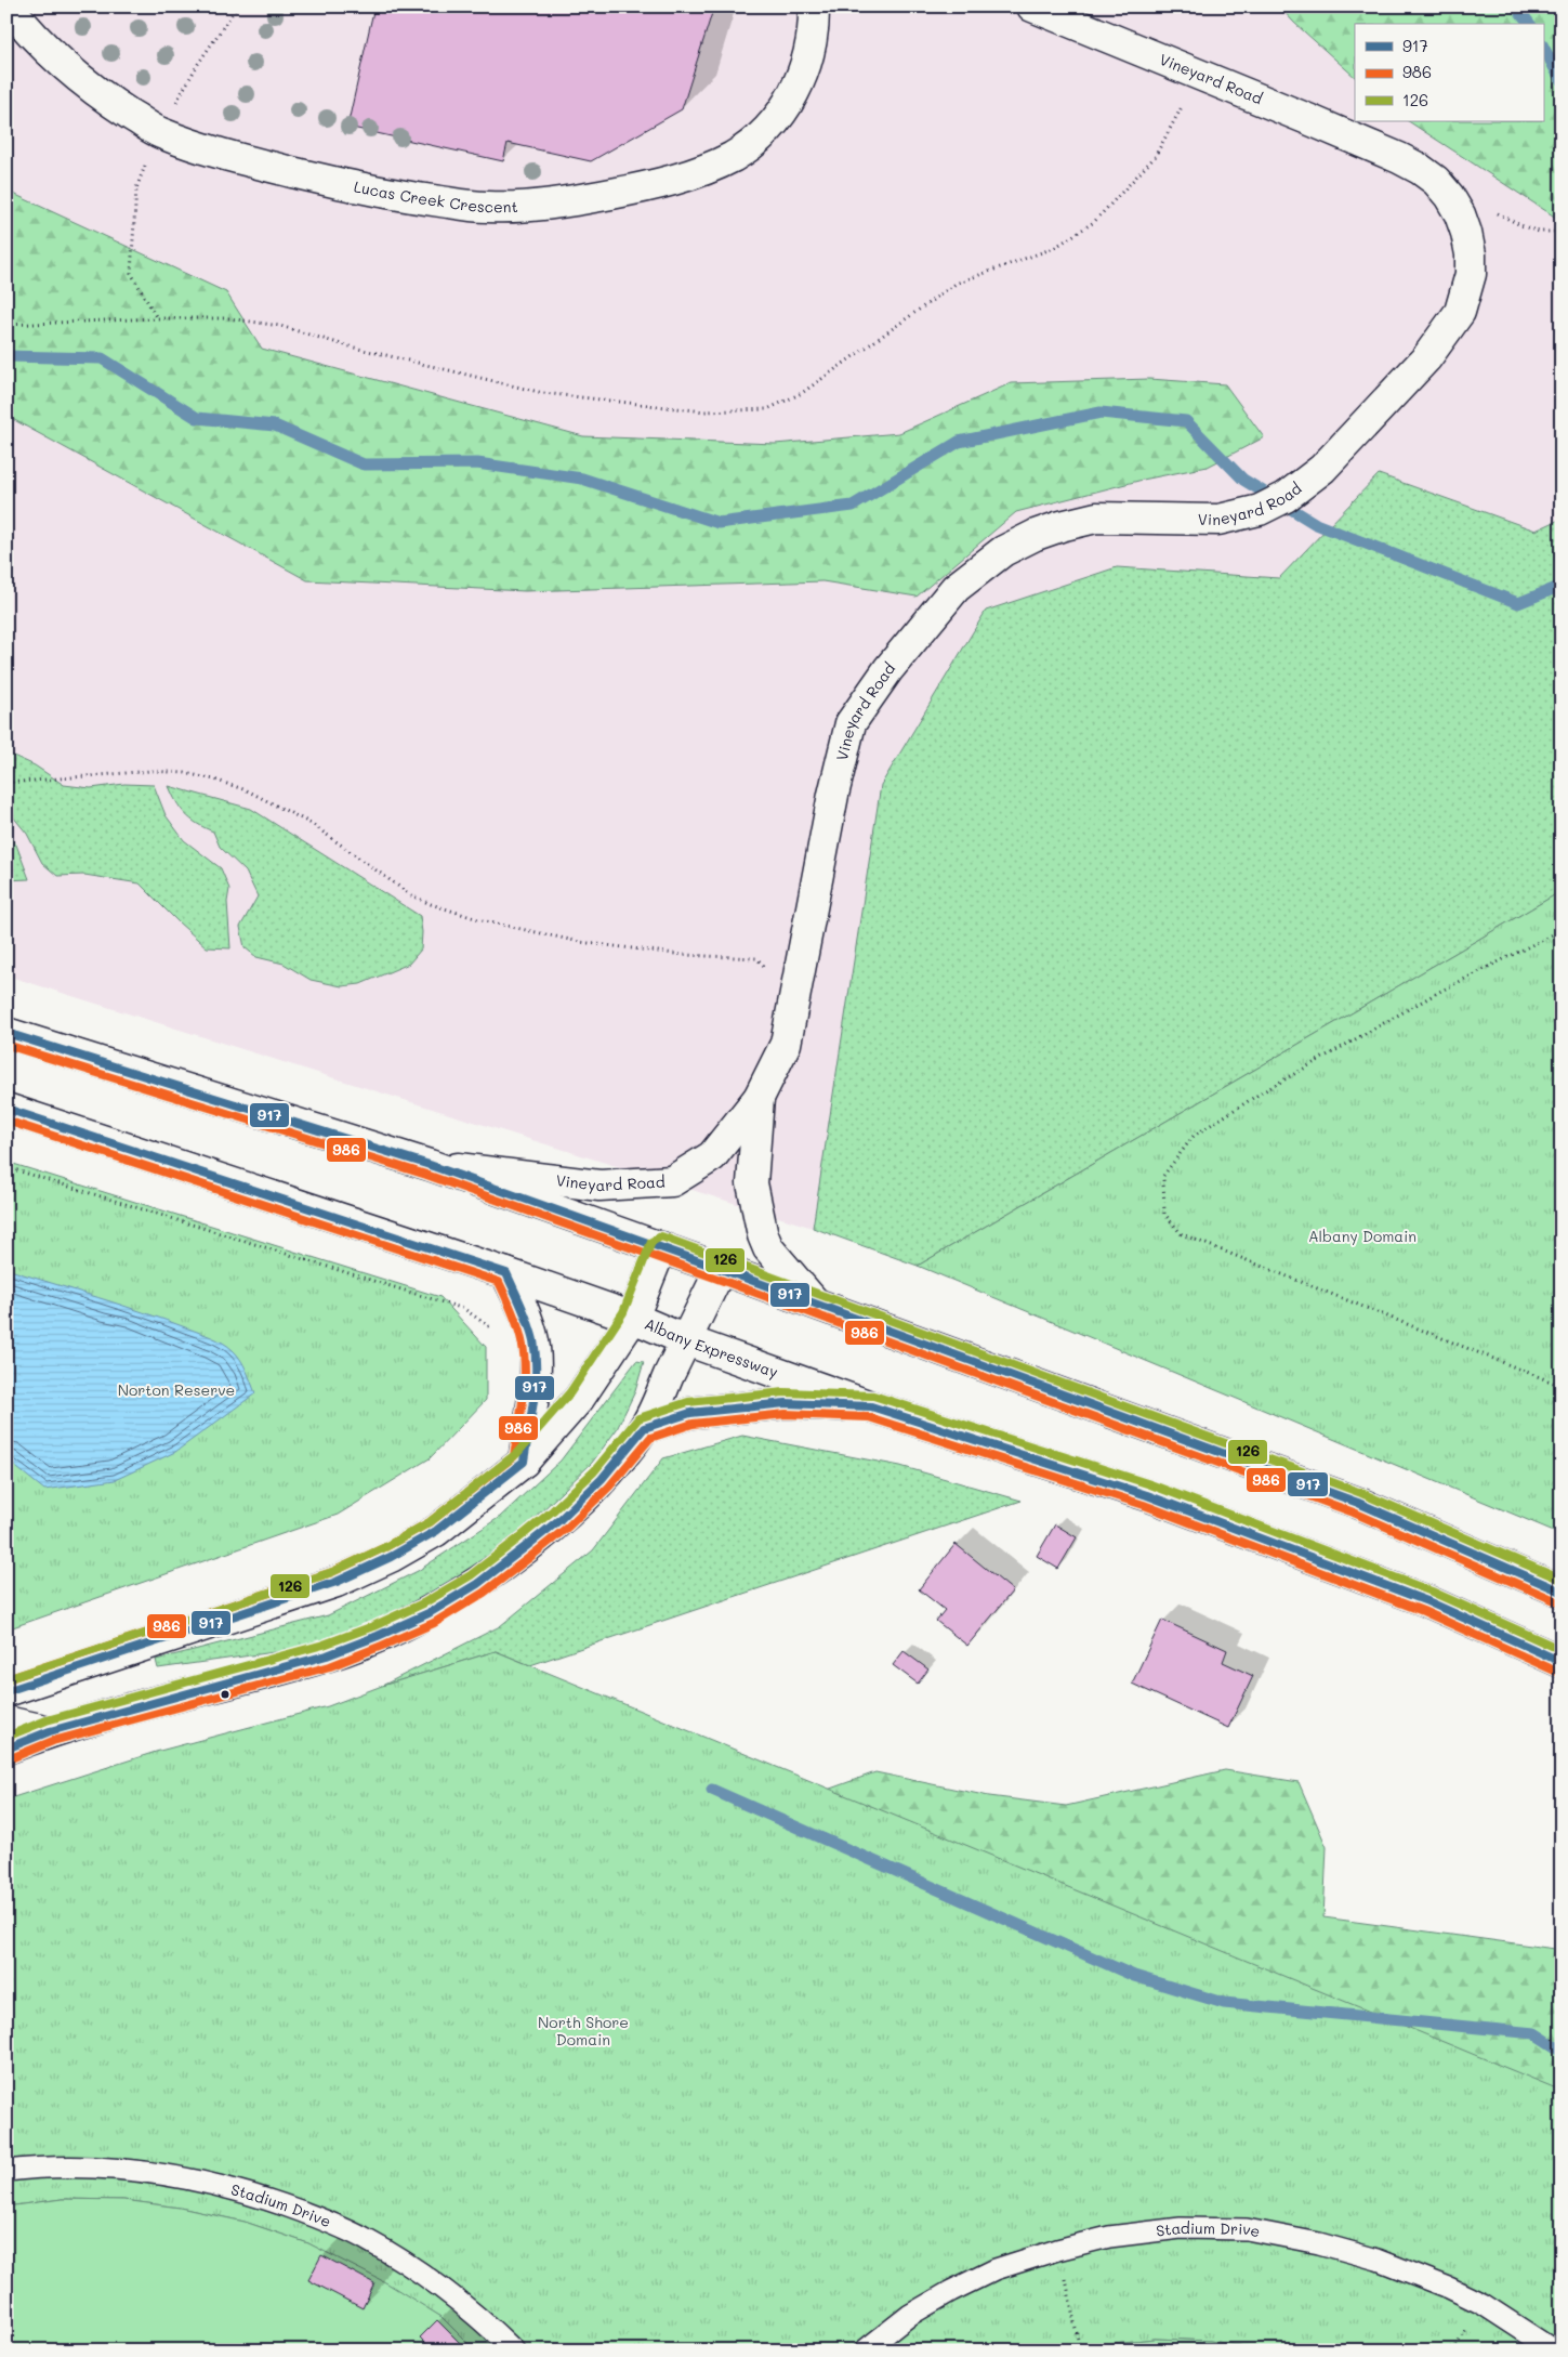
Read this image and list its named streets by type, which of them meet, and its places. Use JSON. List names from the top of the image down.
{
  "streets": {
    "main road": ["Vineyard Road", "Lucas Creek Crescent", "Albany Expressway"],
    "lane": ["Stadium Drive"]
  },
  "parks": ["Albany Domain", "Norton Reserve", "North Shore Domain"],
  "lines": ["transit line 917", "transit line 986", "transit line 126"],
  "legend": ["917", "986", "126"]
}
